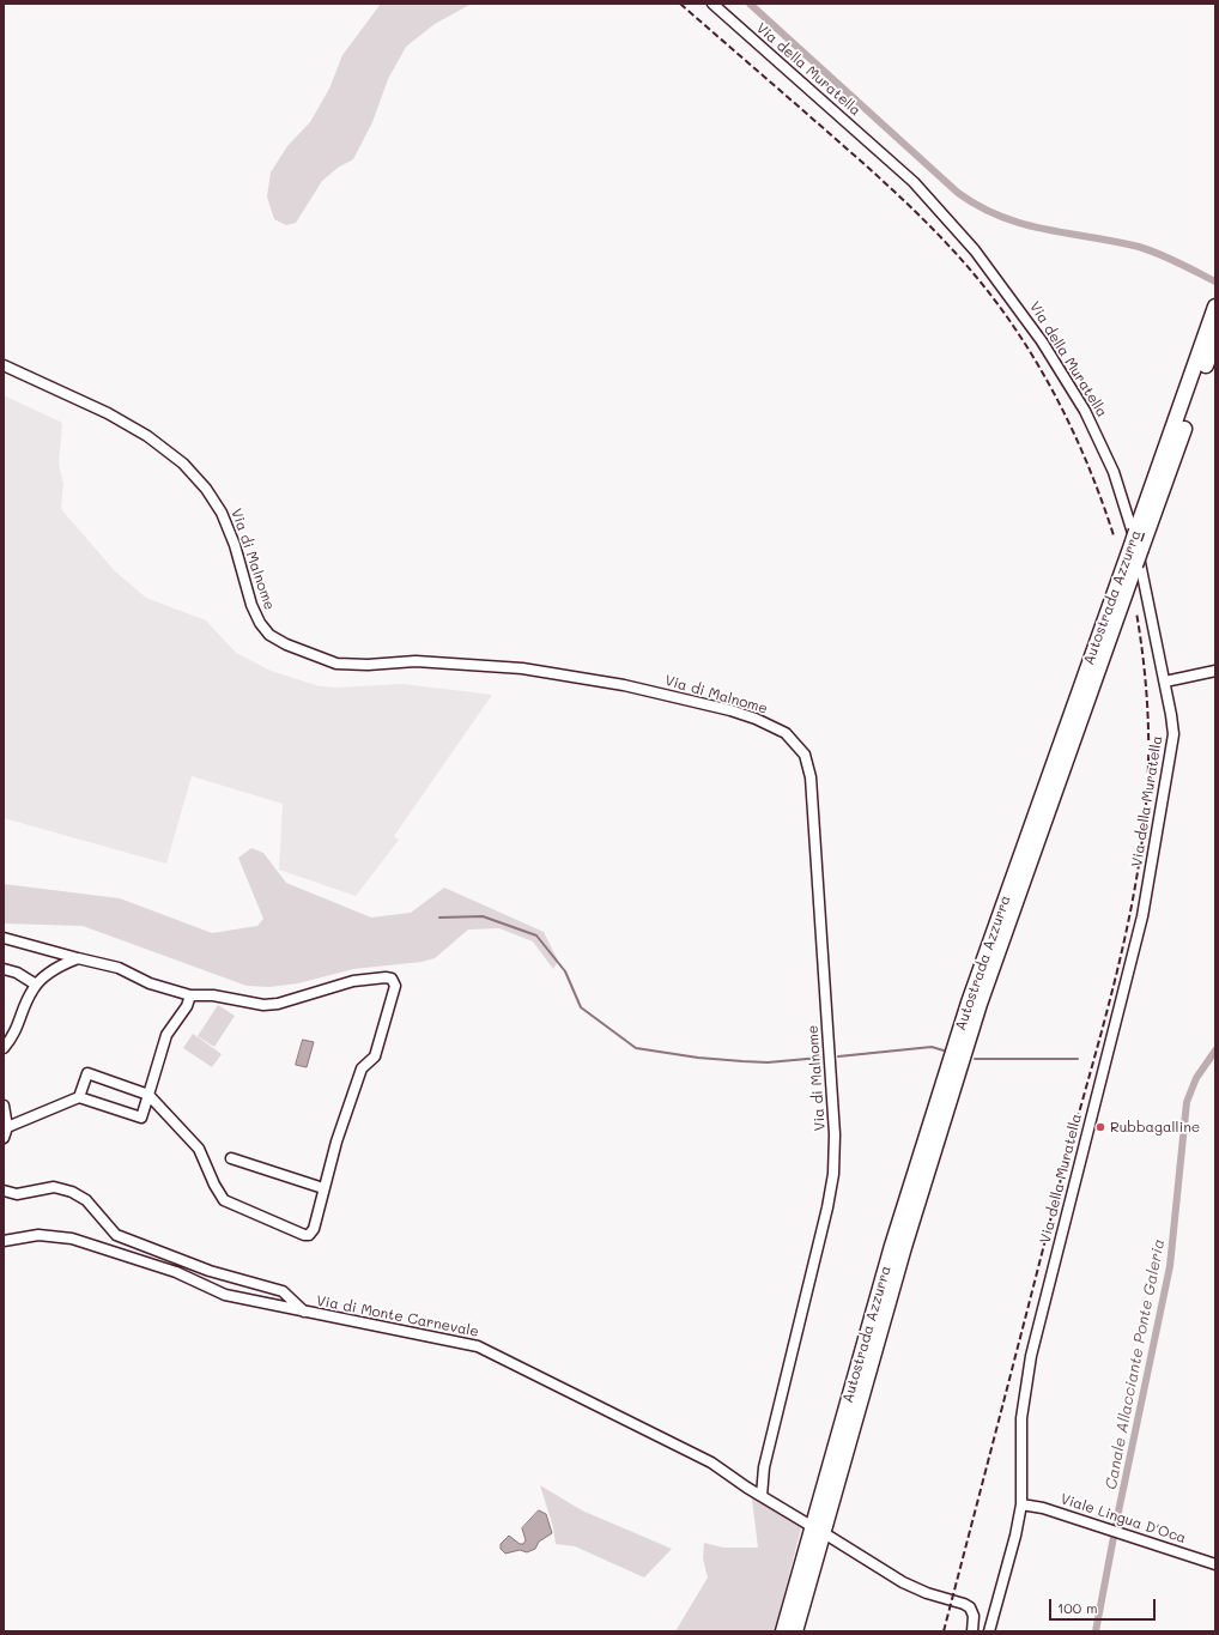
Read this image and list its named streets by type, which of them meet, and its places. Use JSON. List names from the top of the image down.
{
  "streets": {
    "highway": ["Autostrada Azzurra"],
    "street": [
      "Via della Muratella",
      "Via di Malnome",
      "Via di Monte Carnevale",
      "Viale Lingua D'Oca"
    ]
  },
  "crossings": [
    ["Via della Muratella", "Viale Lingua D'Oca"],
    ["Via di Malnome", "Via di Monte Carnevale"]
  ],
  "water": ["Canale Allacciante Ponte Galeria"],
  "places": ["Rubbagalline"],
  "scale_bar": "100 m"
}
